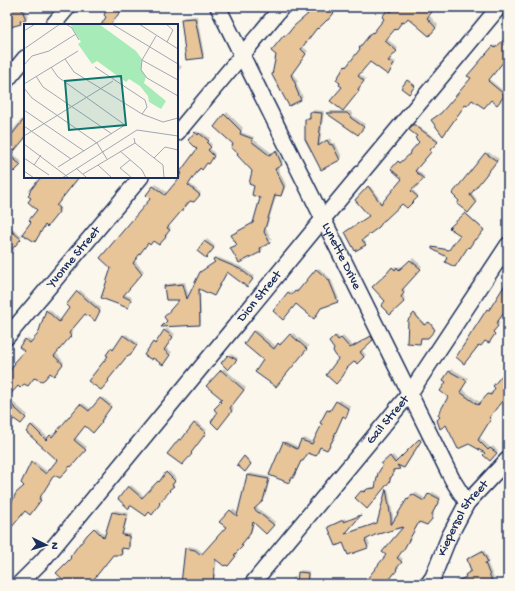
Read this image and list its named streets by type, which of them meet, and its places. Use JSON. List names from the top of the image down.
{
  "streets": {
    "street": [
      "Lynette Drive",
      "Yvonne Street",
      "Dion Street",
      "Gail Street",
      "Kiepersol Street"
    ]
  },
  "crossings": [
    ["Lynette Drive", "Dion Street"],
    ["Lynette Drive", "Gail Street"],
    ["Lynette Drive", "Kiepersol Street"]
  ],
  "north": "right"
}
